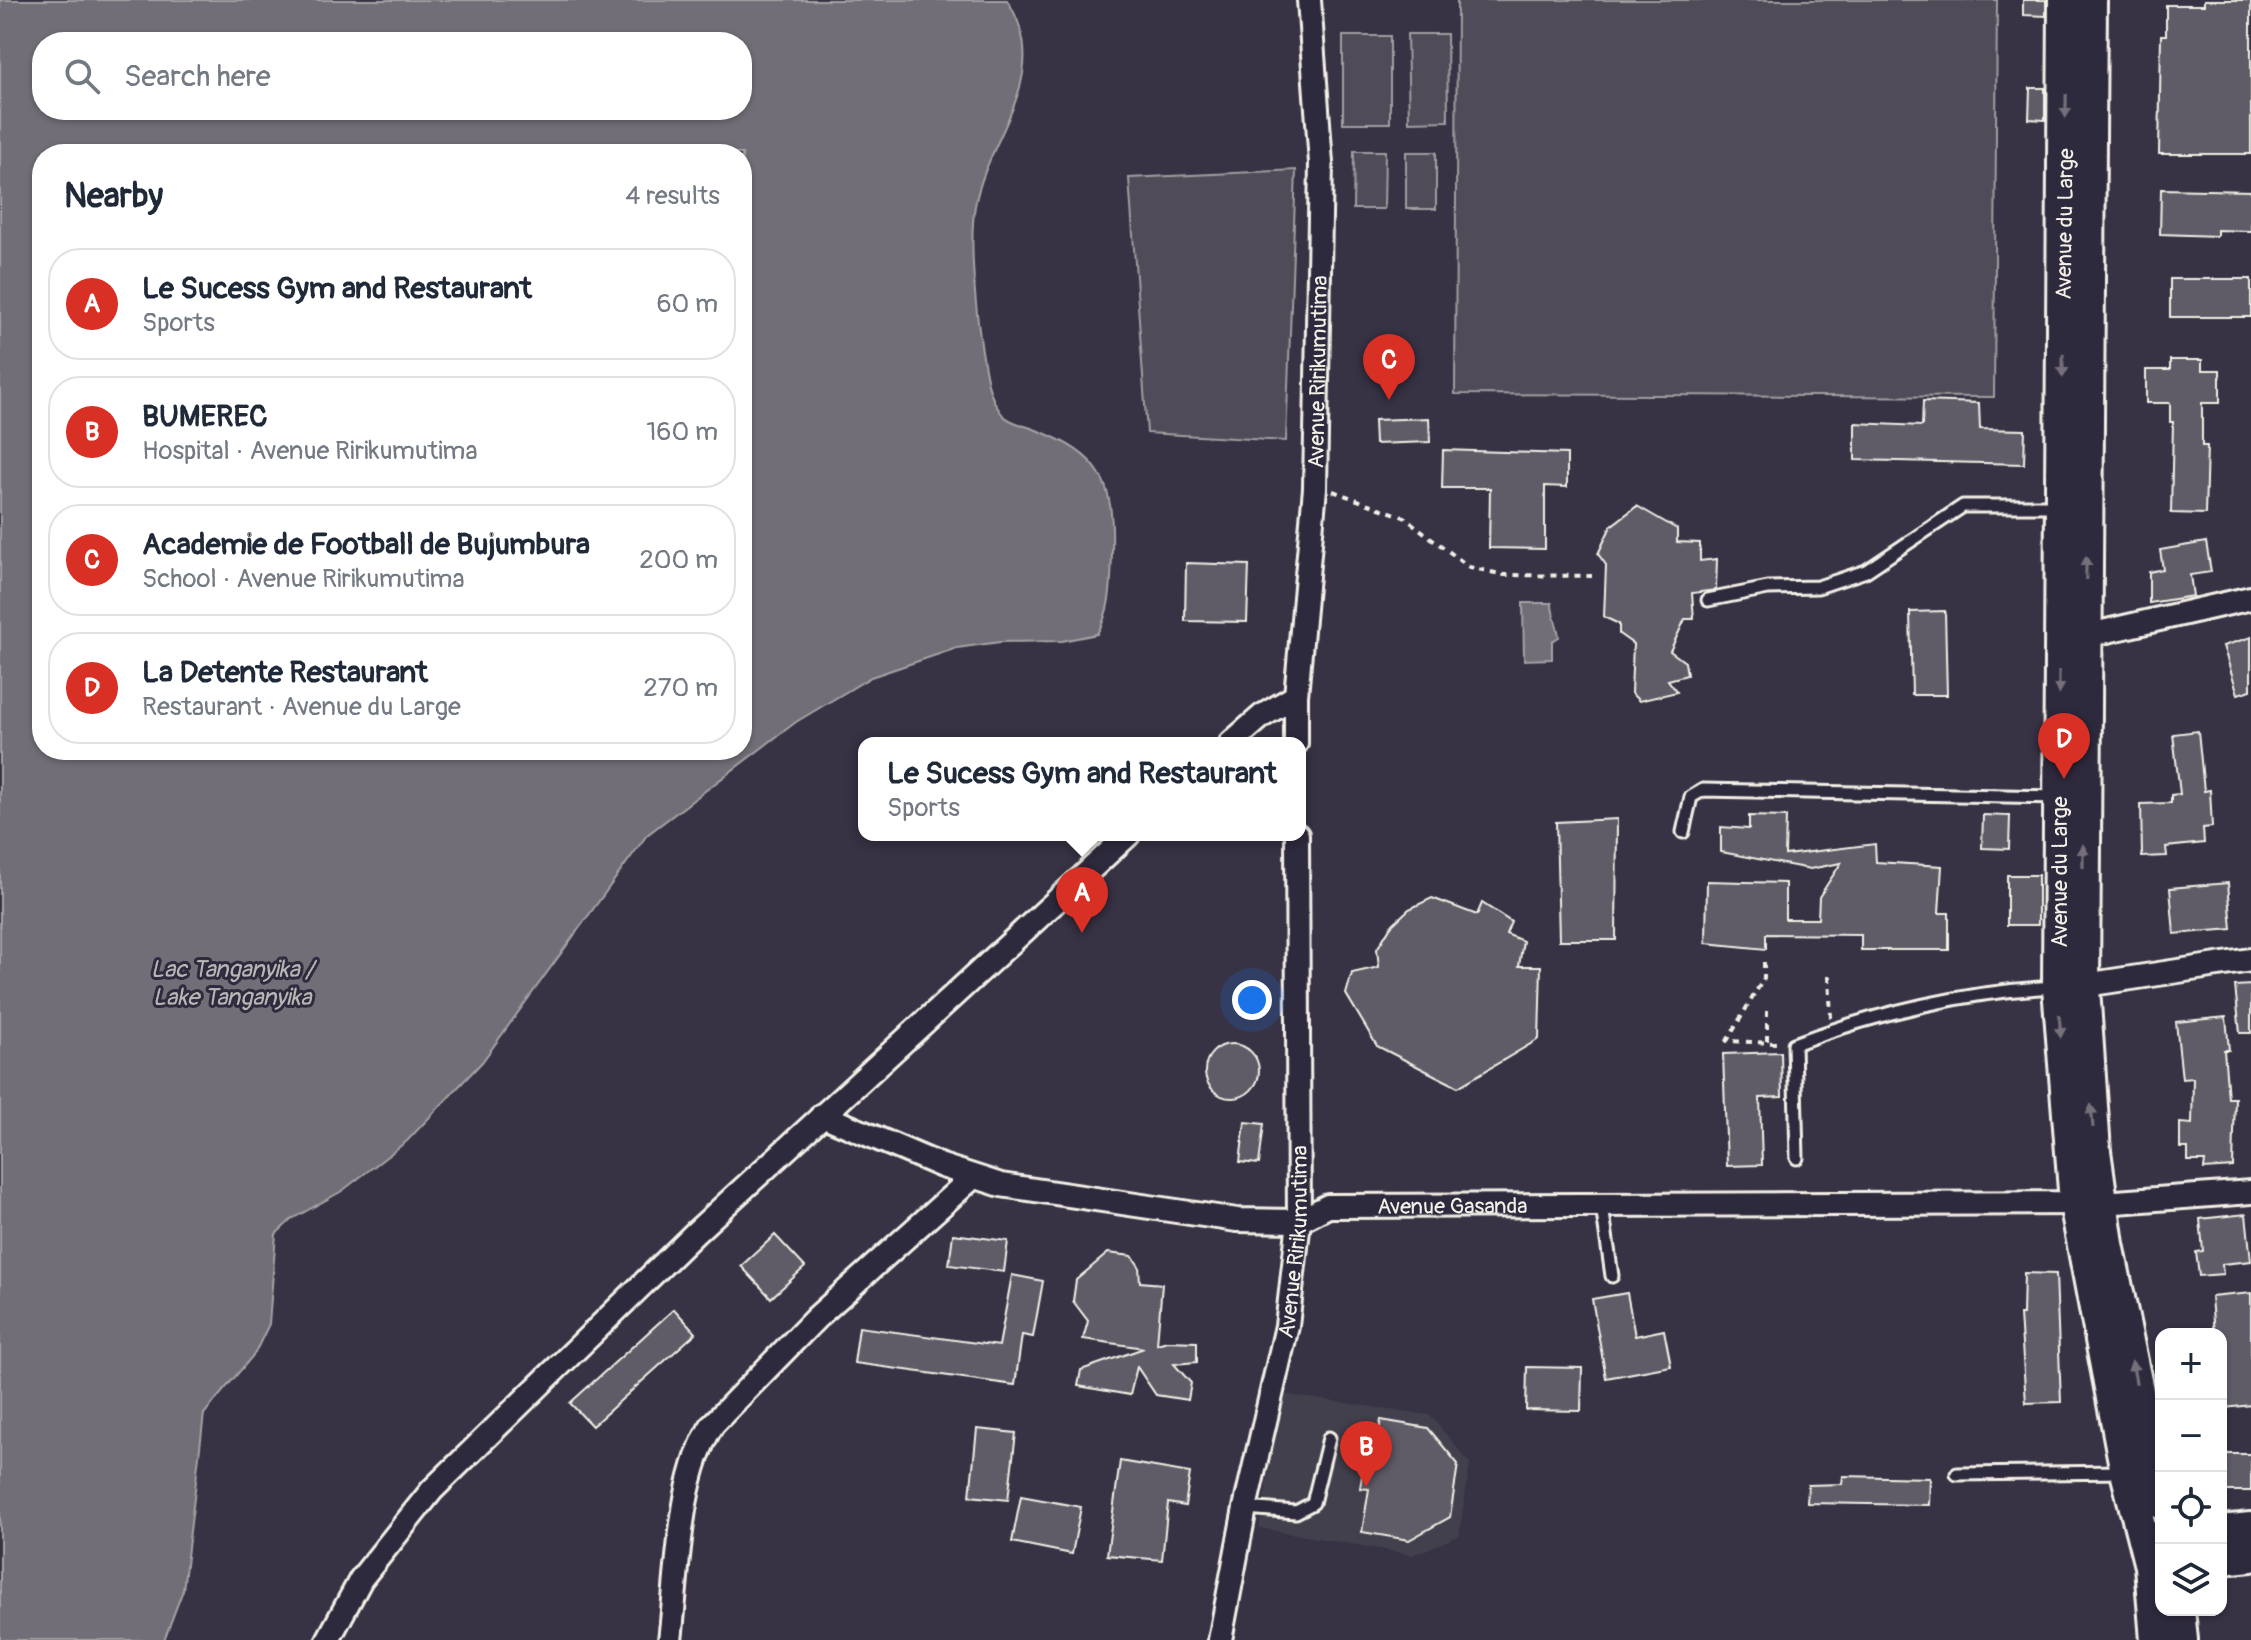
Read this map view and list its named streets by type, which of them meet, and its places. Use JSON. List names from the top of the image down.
{
  "streets": {
    "main road": ["Avenue du Large"],
    "street": ["Avenue Ririkumutima", "Avenue Gasanda"]
  },
  "crossings": [
    ["Avenue du Large", "Avenue Gasanda"],
    ["Avenue Ririkumutima", "Avenue Gasanda"]
  ],
  "water": ["Lac Tanganyika / Lake Tanganyika"],
  "page": {
    "search": "Search here",
    "heading": ["Nearby", "4 results"],
    "list": [
      {
        "mark": "A",
        "name": "Le Sucess Gym and Restaurant",
        "note": "Sports",
        "value": "60 m"
      },
      {
        "mark": "B",
        "name": "BUMEREC",
        "note": "Hospital · Avenue Ririkumutima",
        "value": "160 m"
      },
      {
        "mark": "C",
        "name": "Academie de Football de Bujumbura",
        "note": "School · Avenue Ririkumutima",
        "value": "200 m"
      },
      {
        "mark": "D",
        "name": "La Detente Restaurant",
        "note": "Restaurant · Avenue du Large",
        "value": "270 m"
      }
    ],
    "pins": [
      "C",
      "D",
      "A",
      "B"
    ],
    "popup": ["Le Sucess Gym and Restaurant", "Sports"],
    "map_buttons": ["+", "−"]
  }
}
